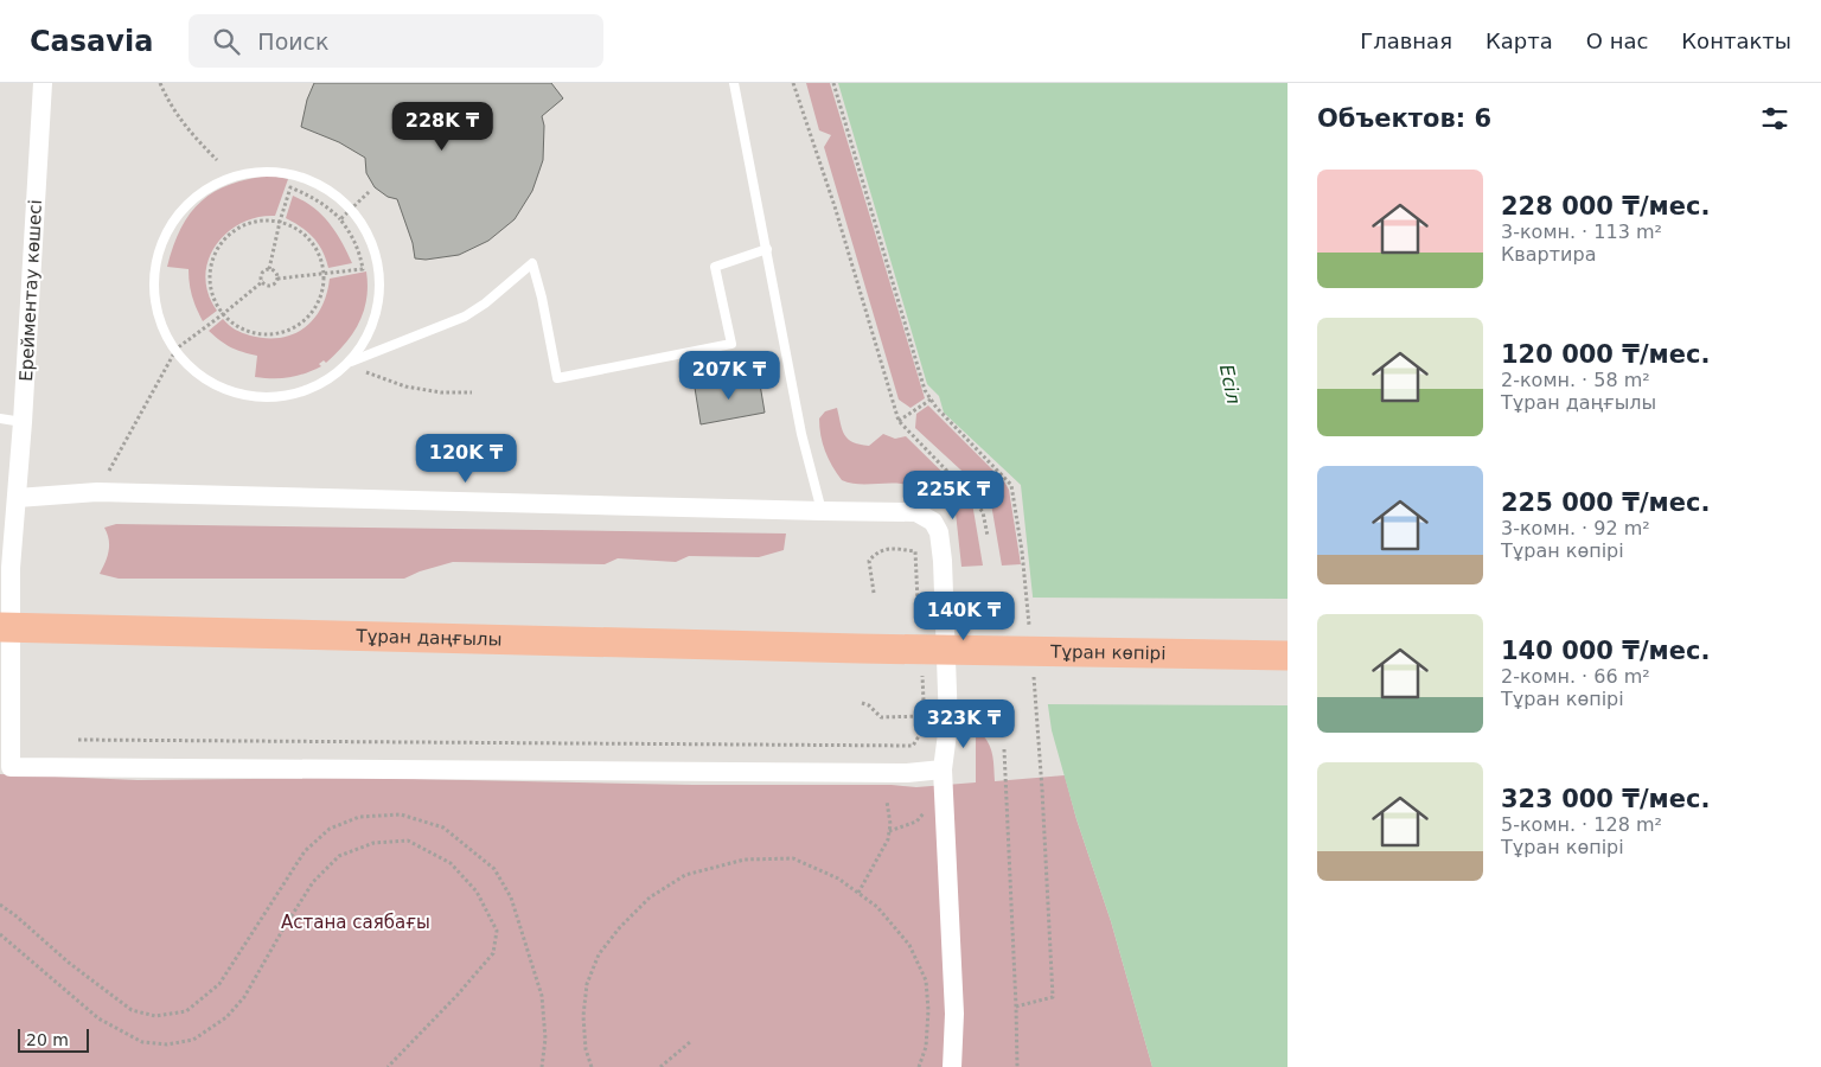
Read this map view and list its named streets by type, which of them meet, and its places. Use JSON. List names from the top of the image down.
{
  "streets": {
    "main road": ["Тұран даңғылы", "Тұран көпірі"],
    "street": ["Ерейментау көшесі"]
  },
  "crossings": [
    ["Ерейментау көшесі", "Тұран даңғылы"],
    ["Тұран даңғылы", "Тұран көпірі"]
  ],
  "water": ["Есіл"],
  "parks": ["Астана саябағы"],
  "scale_bar": "20 m",
  "page": {
    "header": "Casavia",
    "search": "Поиск",
    "nav": [
      "Главная",
      "Карта",
      "О нас",
      "Контакты"
    ],
    "heading": "Объектов: 6",
    "price": [
      "228K ₸",
      "207K ₸",
      "120K ₸",
      "225K ₸",
      "140K ₸",
      "323K ₸"
    ],
    "list": [
      {
        "name": "228 000 ₸/мес.",
        "note": "3-комн. · 113 m² · Квартира"
      },
      {
        "name": "120 000 ₸/мес.",
        "note": "2-комн. · 58 m² · Тұран даңғылы"
      },
      {
        "name": "225 000 ₸/мес.",
        "note": "3-комн. · 92 m² · Тұран көпірі"
      },
      {
        "name": "140 000 ₸/мес.",
        "note": "2-комн. · 66 m² · Тұран көпірі"
      },
      {
        "name": "323 000 ₸/мес.",
        "note": "5-комн. · 128 m² · Тұран көпірі"
      }
    ],
    "scale": "20 m"
  }
}
